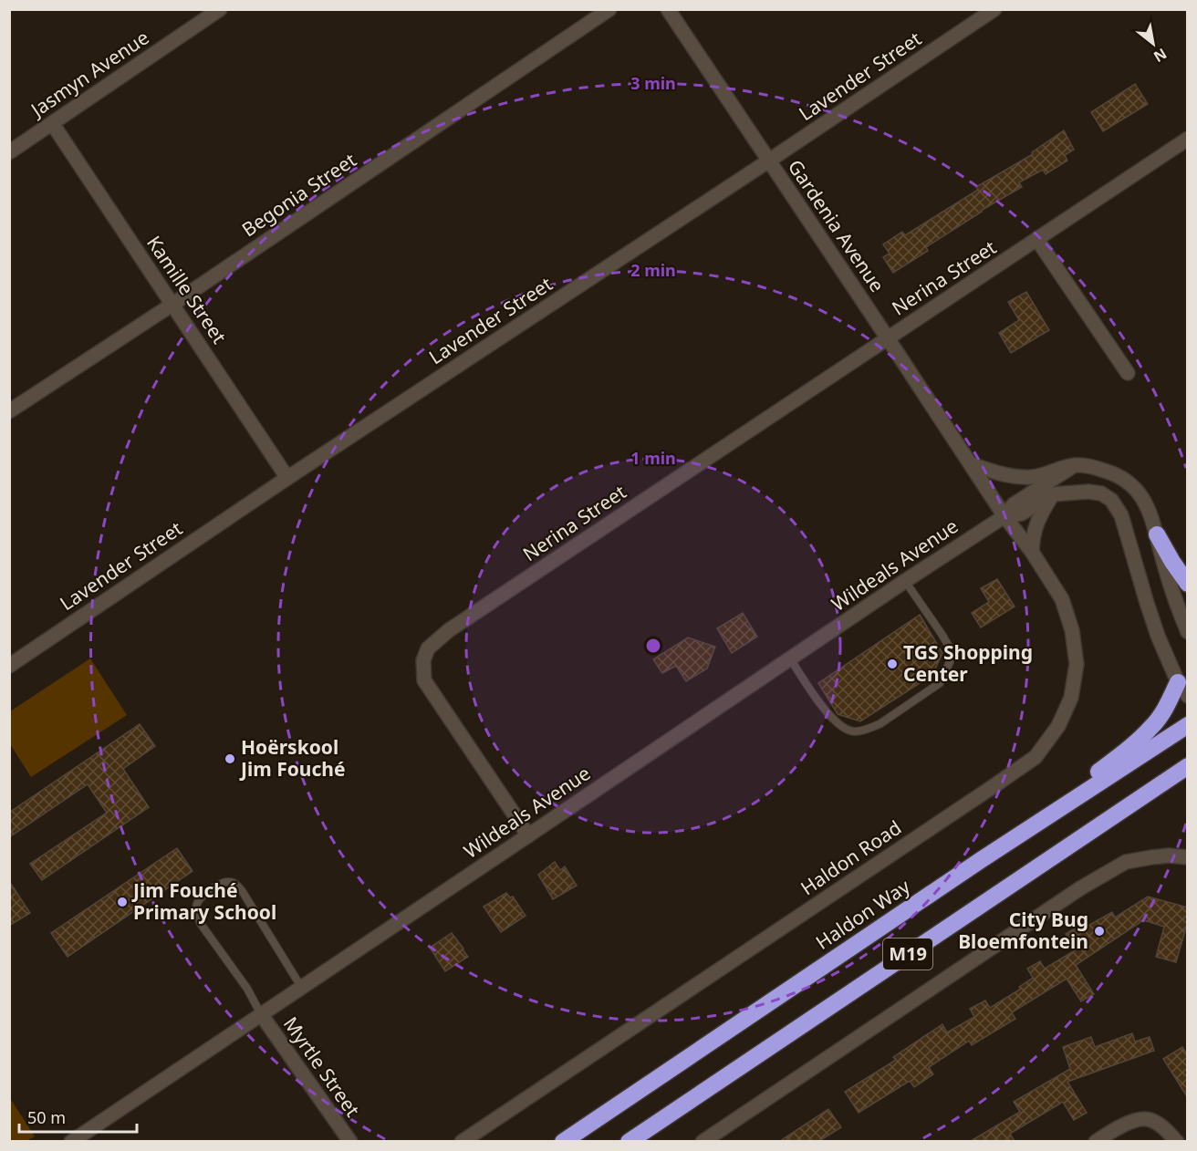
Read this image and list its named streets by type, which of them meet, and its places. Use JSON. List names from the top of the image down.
{
  "streets": {
    "highway": ["Haldon Way", "M19"],
    "street": [
      "Jasmyn Avenue",
      "Lavender Street",
      "Begonia Street",
      "Gardenia Avenue",
      "Nerina Street",
      "Kamille Street",
      "Wildeals Avenue",
      "Haldon Road",
      "Myrtle Street"
    ]
  },
  "crossings": [
    ["Jasmyn Avenue", "Kamille Street"],
    ["Lavender Street", "Gardenia Avenue"],
    ["Lavender Street", "Kamille Street"],
    ["Begonia Street", "Kamille Street"],
    ["Gardenia Avenue", "Nerina Street"],
    ["Gardenia Avenue", "Wildeals Avenue"],
    ["Gardenia Avenue", "Haldon Road"],
    ["Nerina Street", "Wildeals Avenue"],
    ["Wildeals Avenue", "Haldon Road"],
    ["Wildeals Avenue", "Myrtle Street"]
  ],
  "places": [
    "TGS Shopping Center",
    "Hoërskool Jim Fouché",
    "Jim Fouché Primary School",
    "City Bug Bloemfontein"
  ],
  "scale_bar": "50 m",
  "north": "bottom right",
  "rings": ["3 min", "2 min", "1 min"]
}
